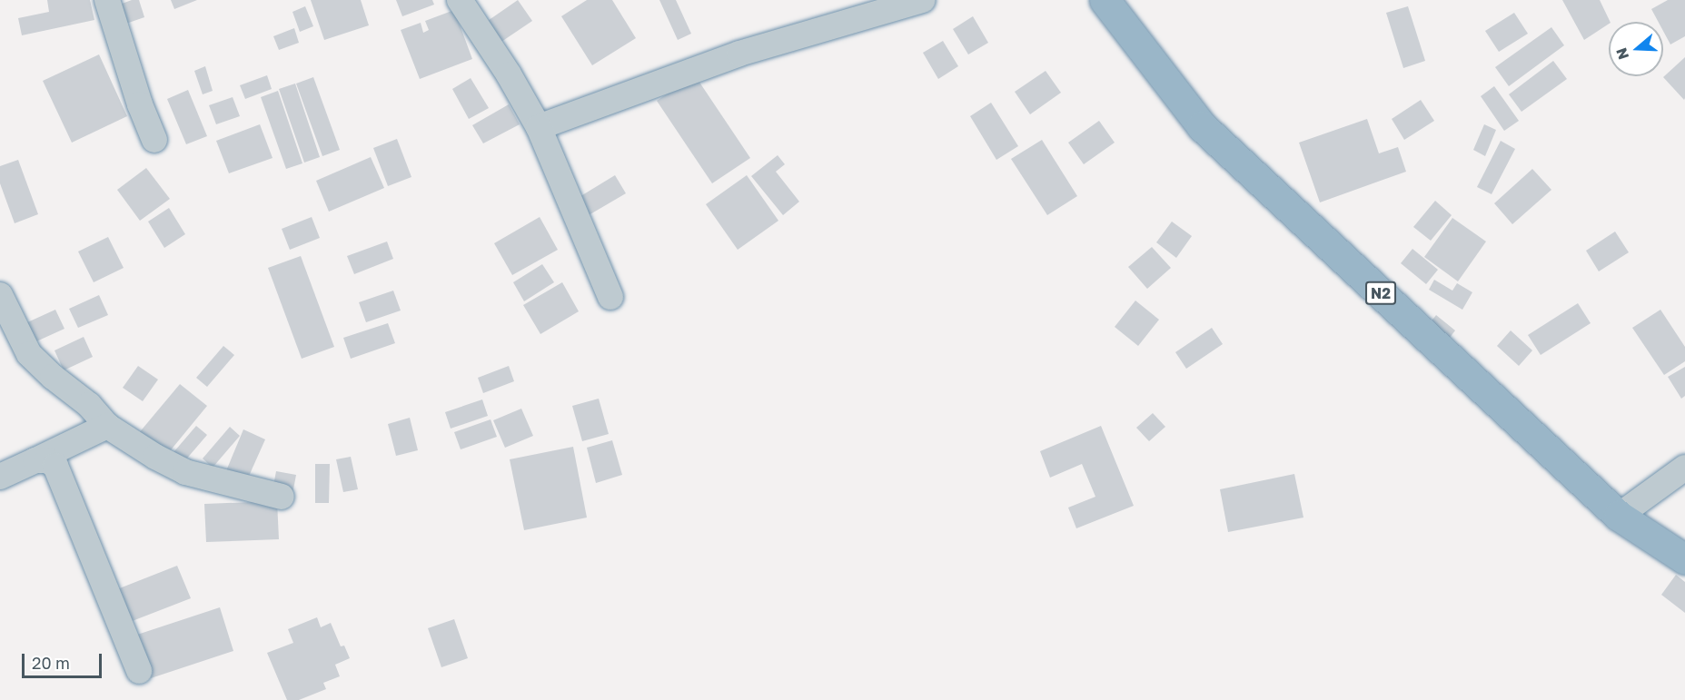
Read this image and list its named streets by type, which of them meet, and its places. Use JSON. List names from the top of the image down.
{
  "streets": {
    "highway": ["N2"]
  },
  "scale_bar": "20 m",
  "north": "left"
}
